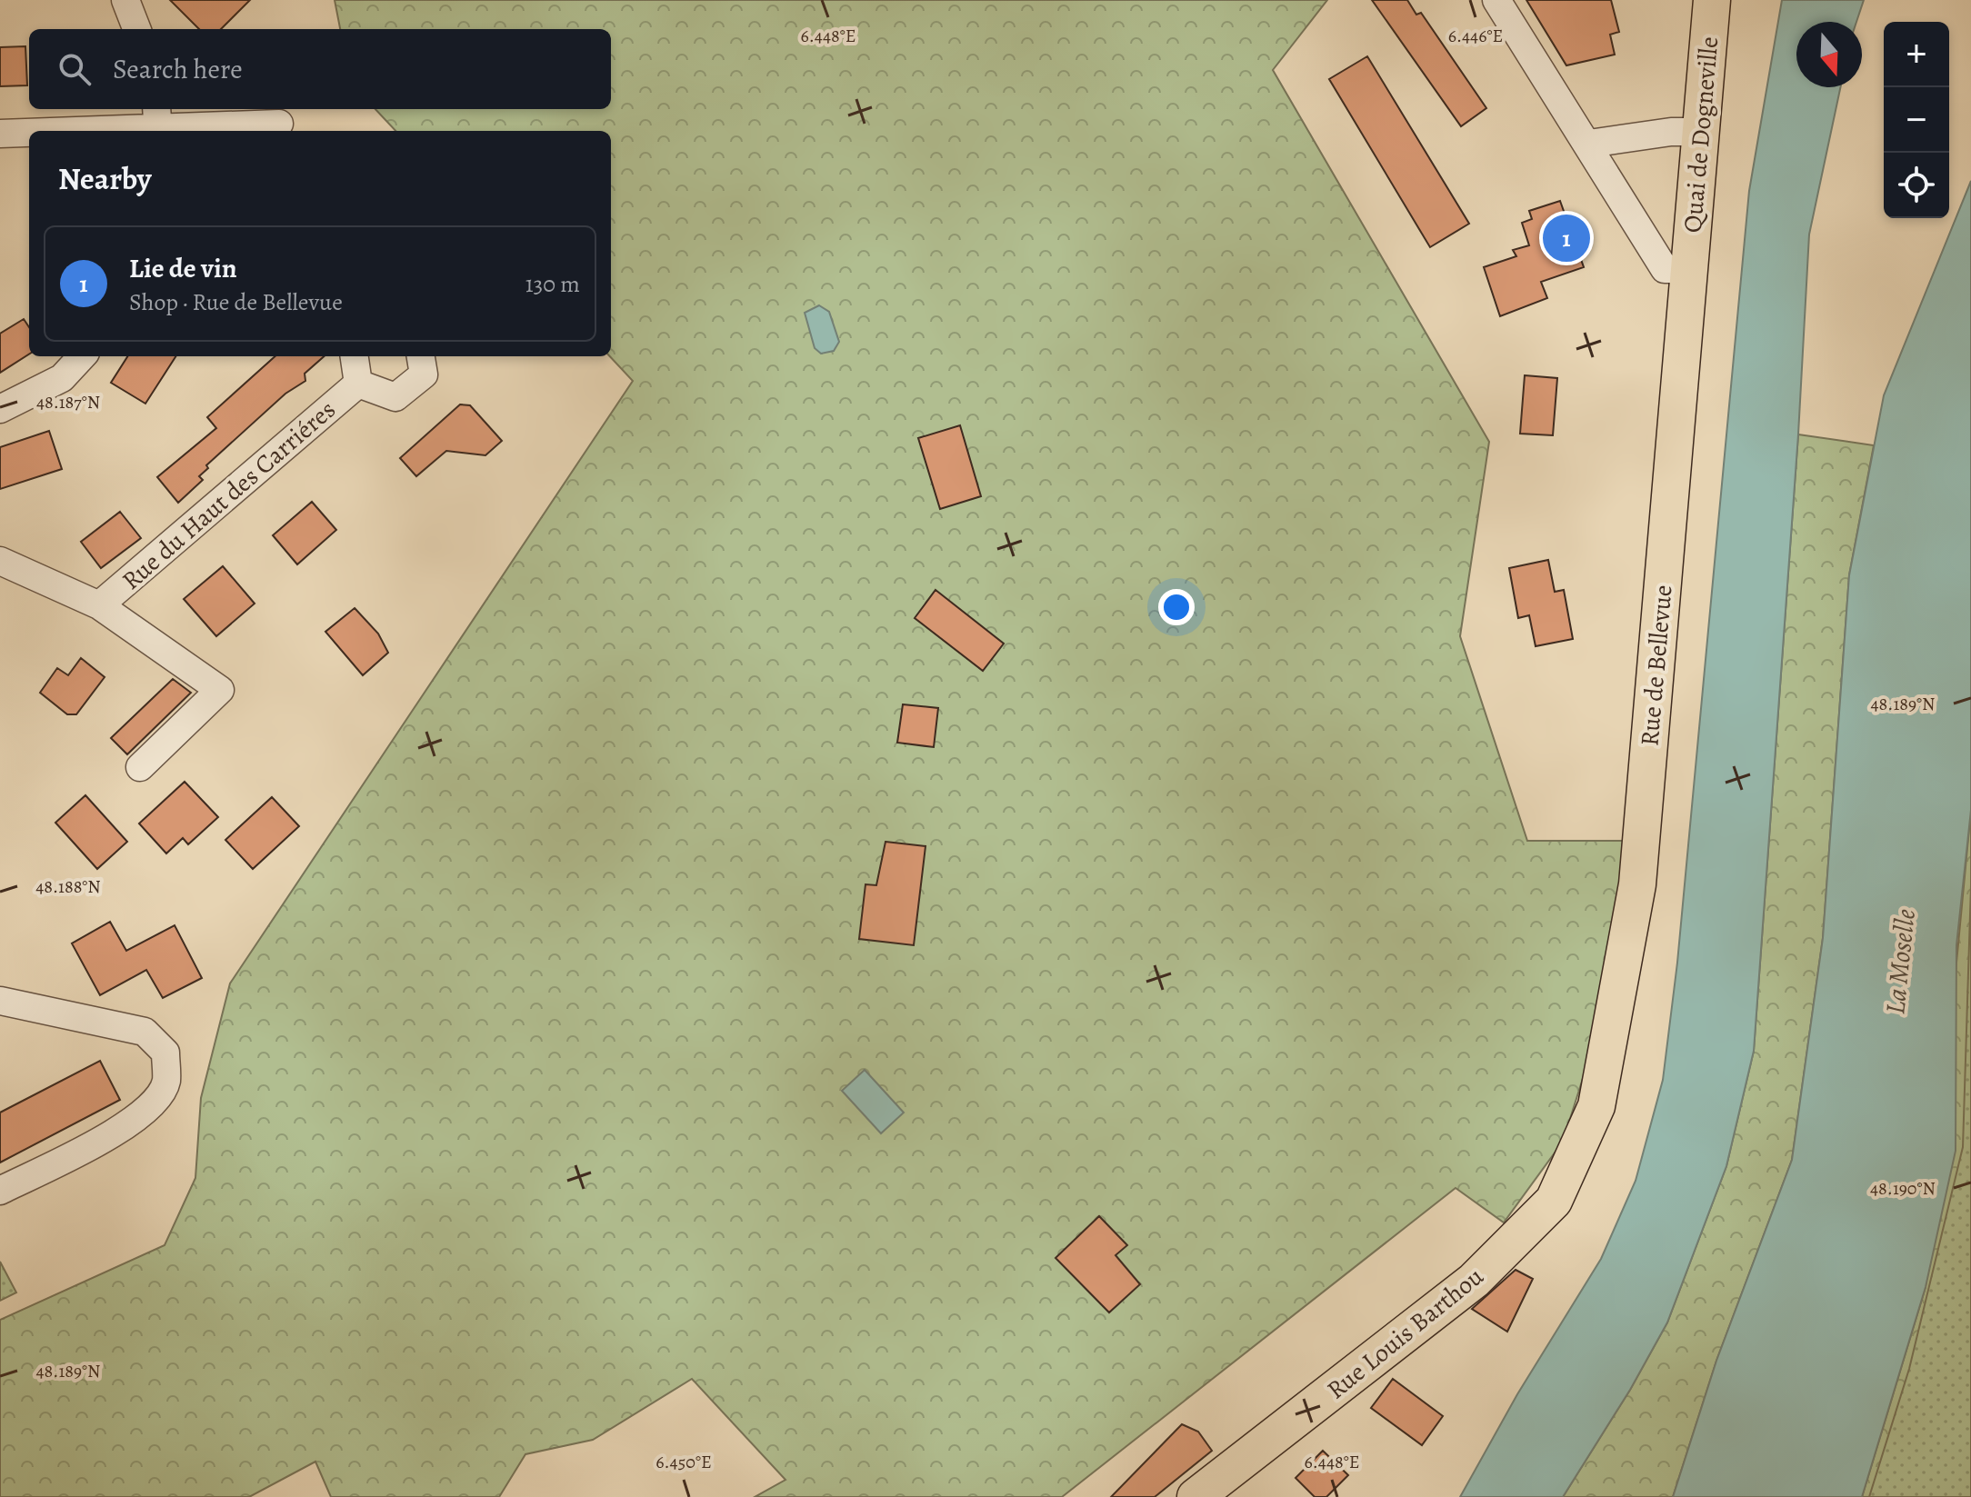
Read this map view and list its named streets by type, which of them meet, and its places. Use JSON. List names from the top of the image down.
{
  "streets": {
    "main road": ["Quai de Dogneville", "Rue de Bellevue", "Rue Louis Barthou"],
    "street": ["Rue du Haut des Carriéres"]
  },
  "crossings": [
    ["Quai de Dogneville", "Rue de Bellevue"],
    ["Rue de Bellevue", "Rue Louis Barthou"]
  ],
  "water": ["La Moselle"],
  "north": "bottom",
  "page": {
    "map_buttons": ["+", "−"],
    "search": "Search here",
    "heading": "Nearby",
    "pins": "1",
    "list": [
      {
        "mark": "1",
        "name": "Lie de vin",
        "note": "Shop · Rue de Bellevue",
        "value": "130 m"
      }
    ]
  },
  "coordinates": [
    "6.448°E",
    "6.446°E",
    "48.187°N",
    "48.189°N",
    "48.188°N",
    "48.190°N",
    "6.450°E"
  ]
}
